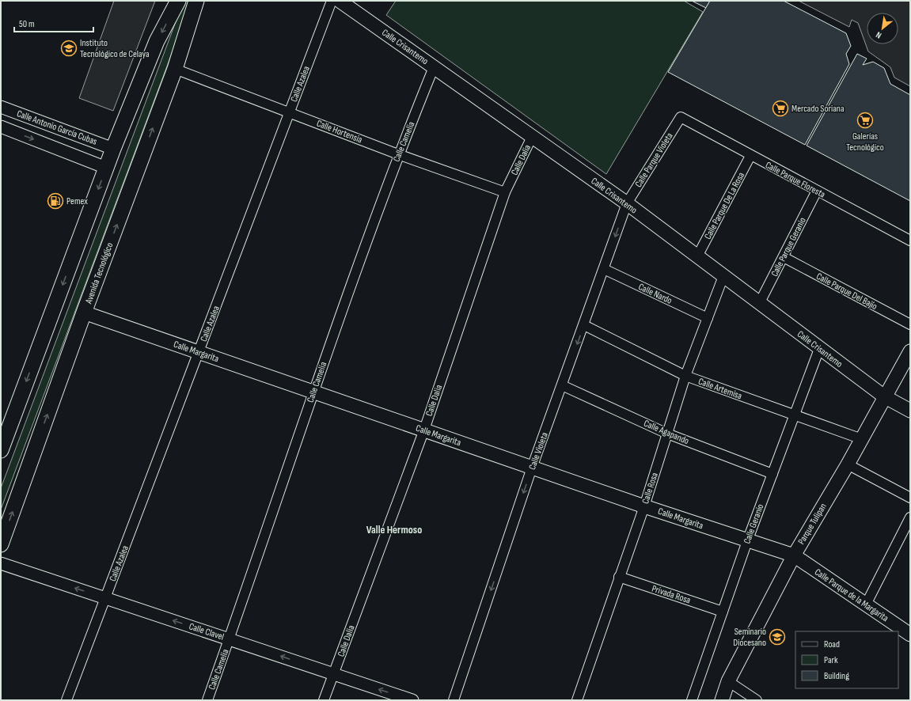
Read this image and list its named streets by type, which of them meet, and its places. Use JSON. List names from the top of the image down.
{
  "streets": {
    "main road": [
      "Calle Crisantemo",
      "Avenida Tecnológico",
      "Calle Margarita",
      "Parque Tulipan",
      "Calle Parque de la Margarita"
    ],
    "street": [
      "Calle Azalea",
      "Calle Antonio García Cubas",
      "Calle Hortensia",
      "Calle Camelia",
      "Calle Dalia",
      "Calle Parque Violeta",
      "Calle Parque Floresta",
      "Calle Parque De La Rosa",
      "Calle Parque Geranio",
      "Calle Parque Del Bajío",
      "Calle Nardo",
      "Calle Artemisa",
      "Calle Agapando",
      "Calle Violeta",
      "Calle Rosa",
      "Calle Geranio",
      "Privada Rosa",
      "Calle Clavel"
    ]
  },
  "crossings": [
    ["Calle Crisantemo", "Calle Camelia"],
    ["Calle Crisantemo", "Calle Dalia"],
    ["Calle Crisantemo", "Calle Parque Violeta"],
    ["Calle Crisantemo", "Calle Parque De La Rosa"],
    ["Calle Crisantemo", "Calle Parque Geranio"],
    ["Calle Crisantemo", "Calle Violeta"],
    ["Calle Crisantemo", "Calle Rosa"],
    ["Calle Crisantemo", "Calle Geranio"],
    ["Calle Crisantemo", "Parque Tulipan"],
    ["Calle Azalea", "Calle Hortensia"],
    ["Calle Azalea", "Calle Margarita"],
    ["Calle Azalea", "Calle Clavel"],
    ["Calle Hortensia", "Calle Camelia"],
    ["Calle Hortensia", "Calle Dalia"],
    ["Calle Hortensia", "Avenida Tecnológico"],
    ["Calle Camelia", "Calle Margarita"],
    ["Calle Camelia", "Calle Clavel"],
    ["Calle Dalia", "Calle Margarita"],
    ["Calle Dalia", "Calle Clavel"],
    ["Calle Parque Violeta", "Calle Parque Floresta"],
    ["Calle Parque Violeta", "Calle Violeta"],
    ["Calle Parque Floresta", "Calle Parque De La Rosa"],
    ["Calle Parque Floresta", "Calle Parque Geranio"],
    ["Calle Parque Geranio", "Calle Parque Del Bajío"],
    ["Avenida Tecnológico", "Calle Margarita"],
    ["Calle Nardo", "Calle Violeta"],
    ["Calle Nardo", "Calle Rosa"],
    ["Calle Margarita", "Calle Violeta"],
    ["Calle Margarita", "Calle Rosa"],
    ["Calle Margarita", "Calle Geranio"],
    ["Calle Margarita", "Parque Tulipan"],
    ["Calle Margarita", "Calle Parque de la Margarita"],
    ["Calle Artemisa", "Calle Violeta"],
    ["Calle Artemisa", "Calle Rosa"],
    ["Calle Artemisa", "Calle Geranio"],
    ["Calle Artemisa", "Parque Tulipan"],
    ["Calle Agapando", "Calle Violeta"],
    ["Calle Agapando", "Calle Rosa"],
    ["Calle Agapando", "Calle Geranio"],
    ["Calle Rosa", "Privada Rosa"],
    ["Calle Geranio", "Privada Rosa"],
    ["Parque Tulipan", "Calle Parque de la Margarita"]
  ],
  "one_way": ["Calle Violeta", "Calle Clavel"],
  "districts": ["Valle Hermoso"],
  "places": {
    "school or university": ["Instituto Tecnológico de Celaya", "Seminario Diocesano"],
    "supermarket": ["Mercado Soriana", "Galerías Tecnológico"],
    "fuel station": ["Pemex"]
  },
  "legend": ["Road", "Park", "Building"],
  "scale_bar": "50 m",
  "north": "bottom left"
}
